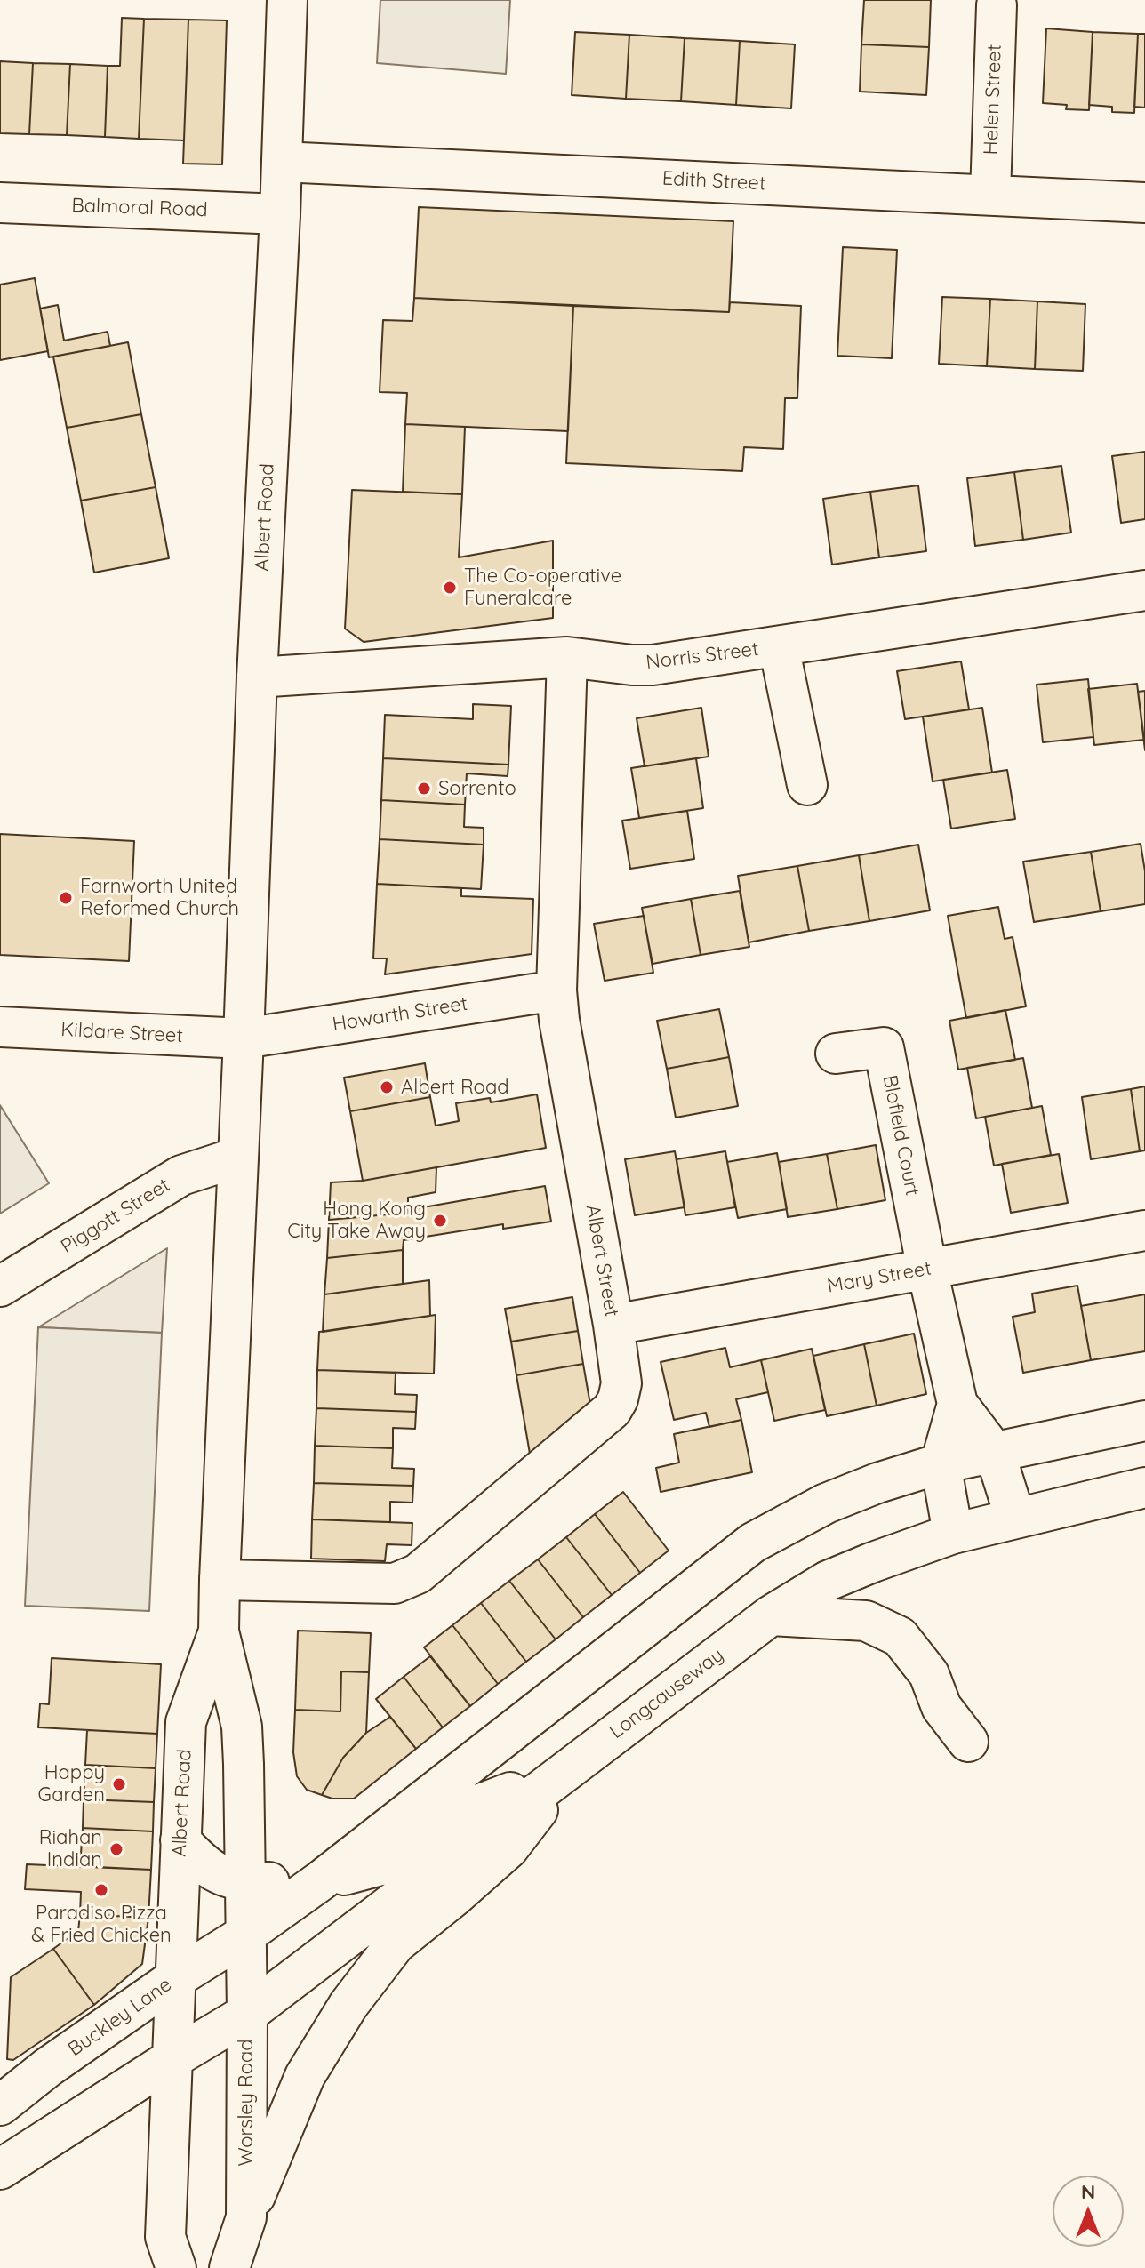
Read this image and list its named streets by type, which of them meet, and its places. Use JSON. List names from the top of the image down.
{
  "streets": {
    "main road": [
      "Helen Street",
      "Edith Street",
      "Balmoral Road",
      "Albert Road",
      "Norris Street",
      "Howarth Street",
      "Kildare Street",
      "Blofield Court",
      "Piggott Street",
      "Albert Street",
      "Mary Street",
      "Longcauseway",
      "Buckley Lane",
      "Worsley Road"
    ]
  },
  "crossings": [
    ["Helen Street", "Edith Street"],
    ["Edith Street", "Albert Road"],
    ["Balmoral Road", "Albert Road"],
    ["Albert Road", "Norris Street"],
    ["Albert Road", "Howarth Street"],
    ["Albert Road", "Kildare Street"],
    ["Albert Road", "Piggott Street"],
    ["Albert Road", "Albert Street"],
    ["Albert Road", "Buckley Lane"],
    ["Albert Road", "Worsley Road"],
    ["Norris Street", "Albert Street"],
    ["Howarth Street", "Kildare Street"],
    ["Howarth Street", "Albert Street"],
    ["Blofield Court", "Mary Street"],
    ["Albert Street", "Mary Street"],
    ["Longcauseway", "Worsley Road"],
    ["Buckley Lane", "Worsley Road"]
  ],
  "places": [
    "The Co-operative Funeralcare",
    "Sorrento",
    "Farnworth United Reformed Church",
    "Albert Road",
    "Hong Kong City Take Away",
    "Happy Garden",
    "Riahan Indian",
    "Paradiso Pizza & Fried Chicken"
  ],
  "north": "top"
}
